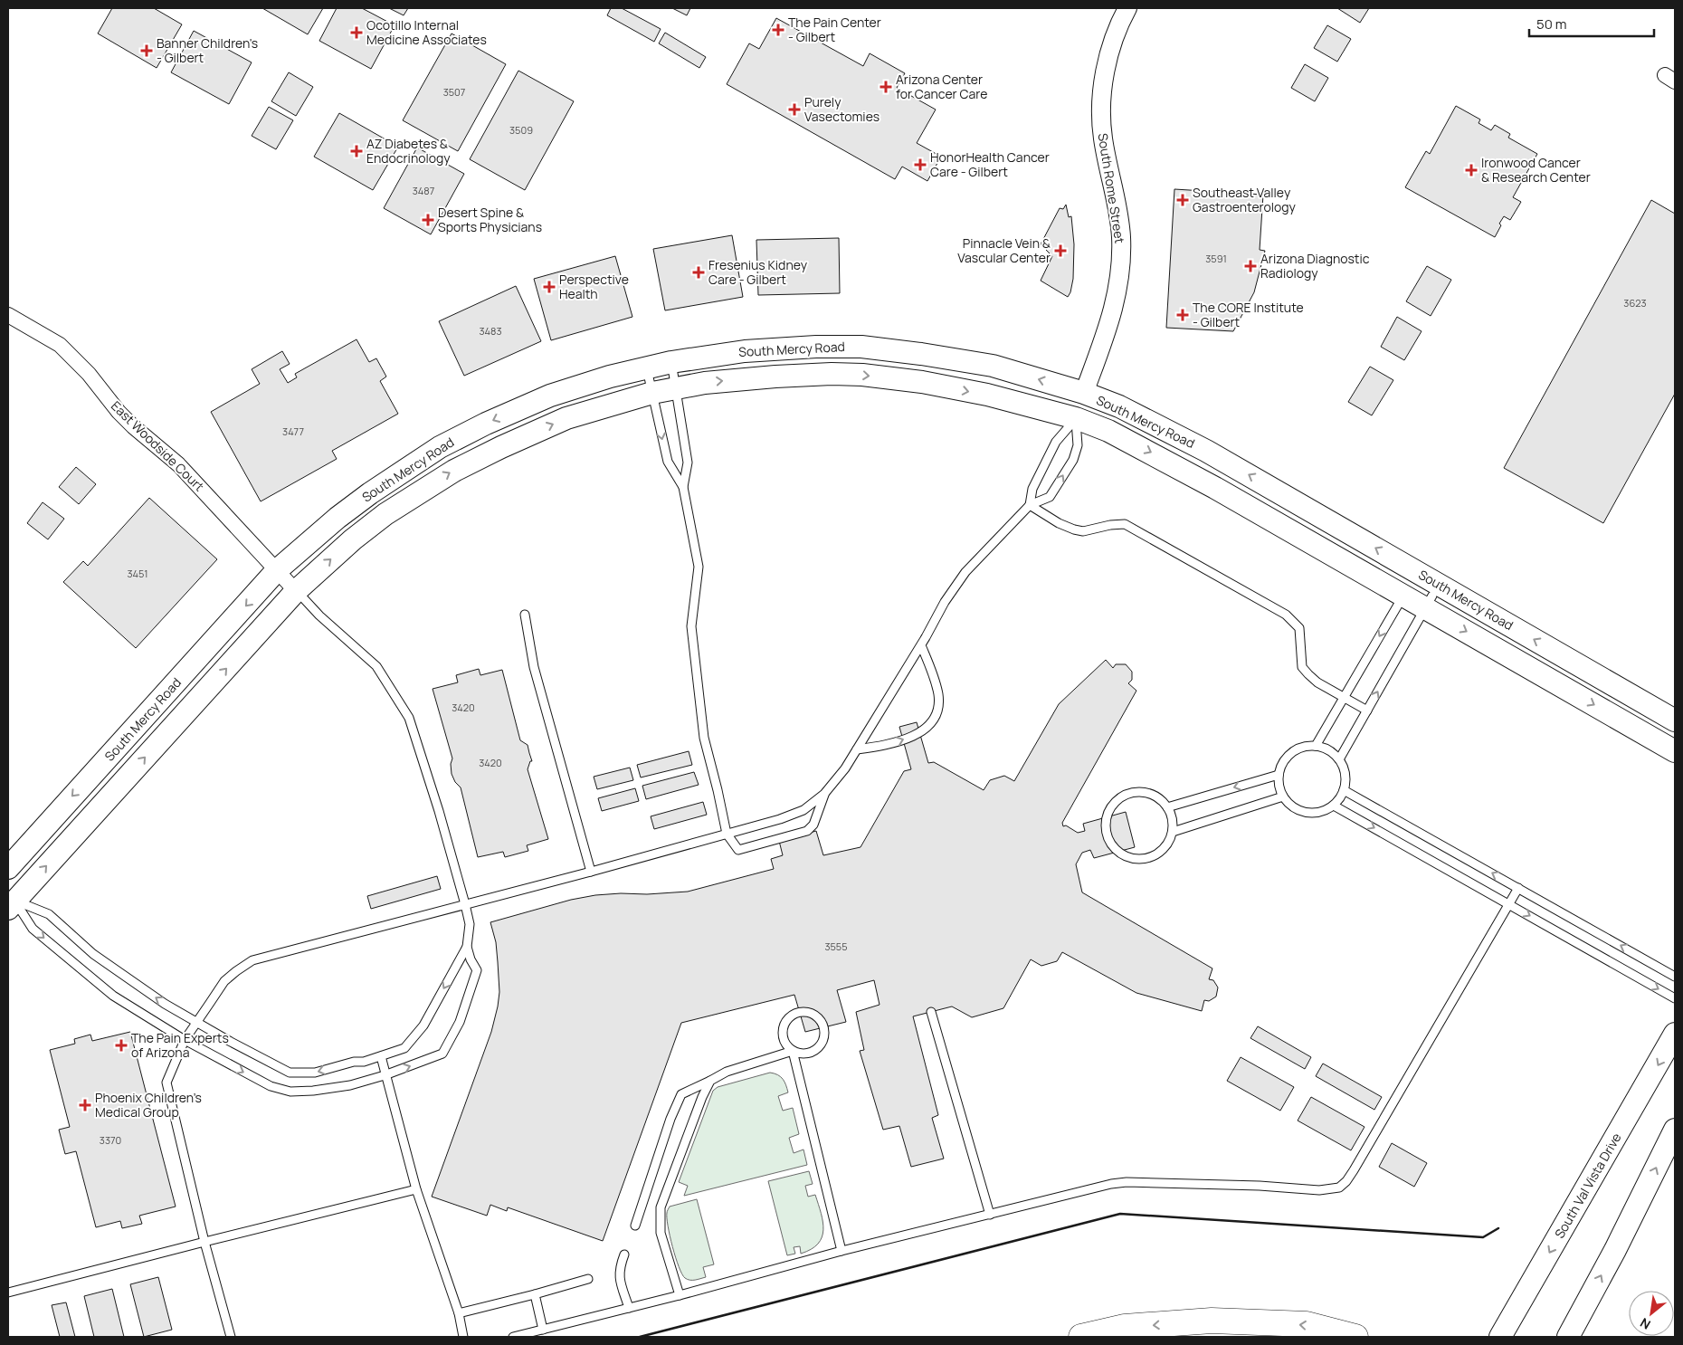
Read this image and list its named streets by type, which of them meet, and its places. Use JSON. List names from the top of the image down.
{
  "streets": {
    "main road": ["South Mercy Road", "South Val Vista Drive"],
    "street": ["South Rome Street", "East Woodside Court"]
  },
  "crossings": [
    ["South Rome Street", "South Mercy Road"],
    ["South Mercy Road", "East Woodside Court"]
  ],
  "places": {
    "health": [
      "The Pain Center - Gilbert",
      "Ocotillo Internal Medicine Associates",
      "Banner Children's - Gilbert",
      "Arizona Center for Cancer Care",
      "Purely Vasectomies",
      "AZ Diabetes & Endocrinology",
      "HonorHealth Cancer Care - Gilbert",
      "Ironwood Cancer & Research Center",
      "Southeast Valley Gastroenterology",
      "Desert Spine & Sports Physicians",
      "Pinnacle Vein & Vascular Center",
      "Arizona Diagnostic Radiology",
      "Fresenius Kidney Care - Gilbert",
      "Perspective Health",
      "The CORE Institute - Gilbert",
      "The Pain Experts of Arizona",
      "Phoenix Children’s Medical Group"
    ]
  },
  "house_numbers": [
    "3507",
    "3509",
    "3487",
    "3591",
    "3623",
    "3483",
    "3477",
    "3451",
    "3420",
    "3420",
    "3555",
    "3370"
  ],
  "scale_bar": "50 m",
  "north": "bottom left"
}
